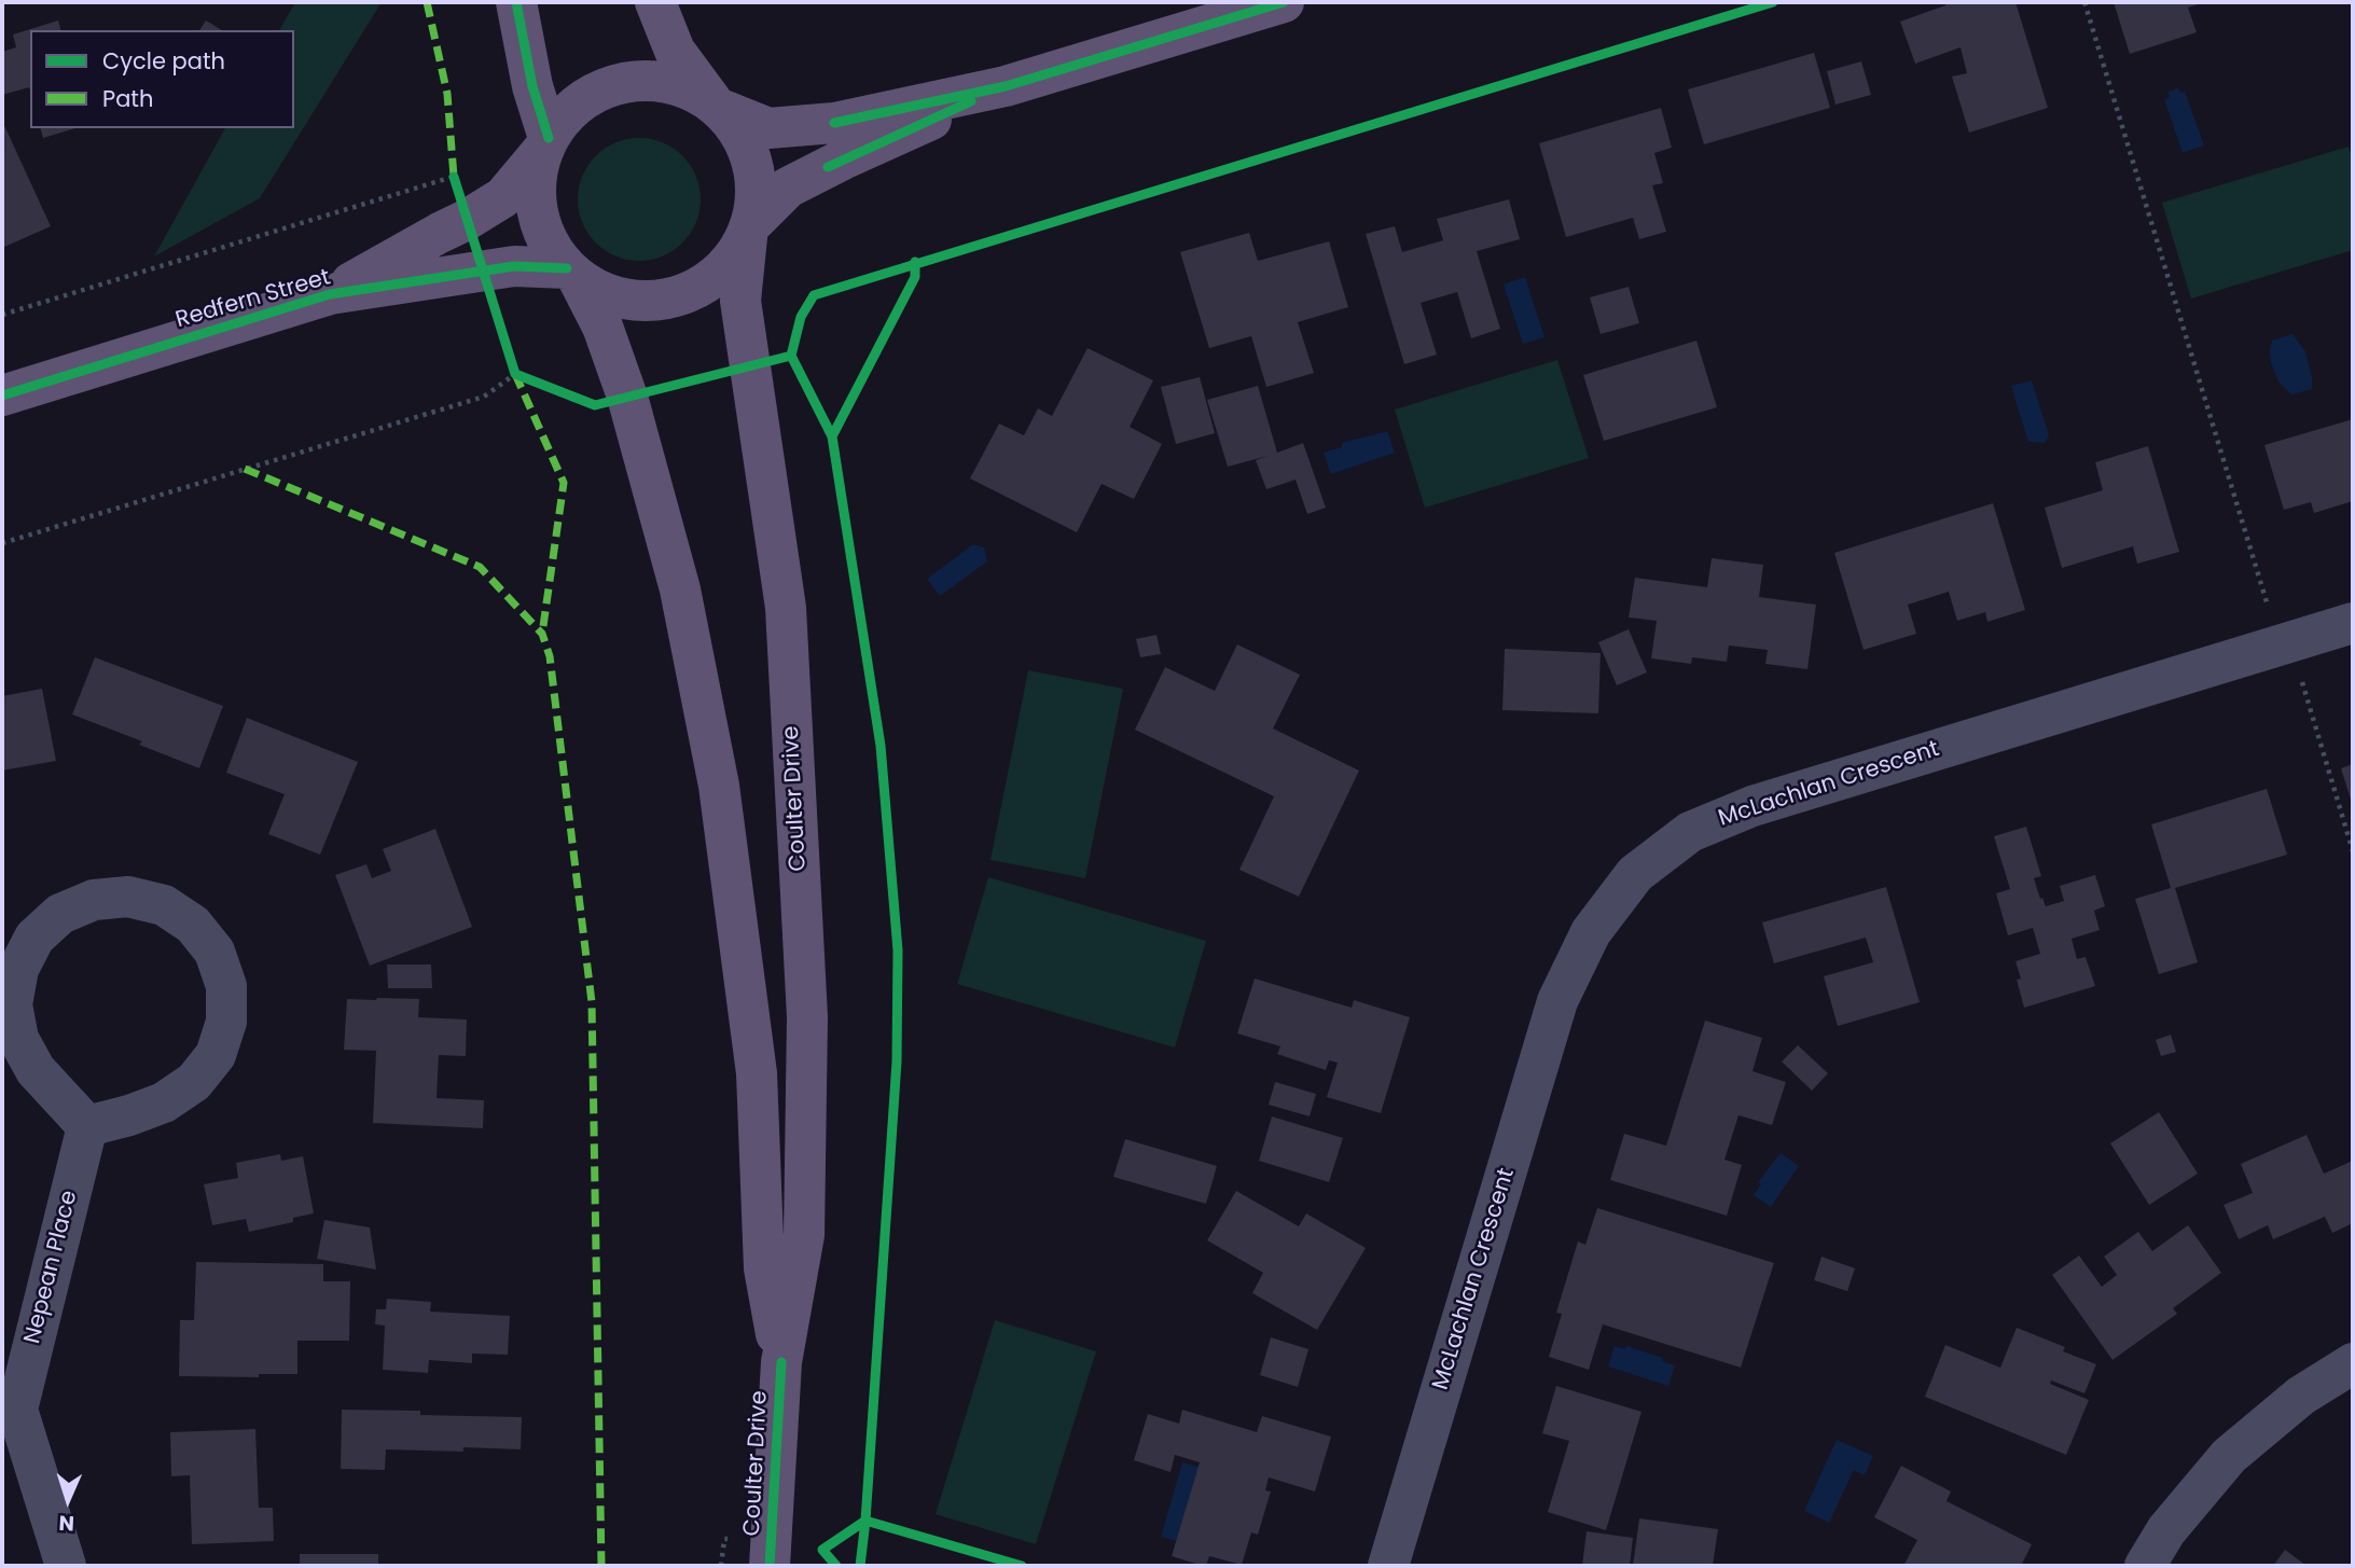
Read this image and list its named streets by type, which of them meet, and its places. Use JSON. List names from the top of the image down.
{
  "streets": {
    "main road": ["Redfern Street", "Coulter Drive"],
    "street": ["McLachlan Crescent", "Nepean Place"]
  },
  "crossings": [
    ["Redfern Street", "Coulter Drive"]
  ],
  "legend": ["Cycle path", "Path"],
  "north": "bottom"
}
